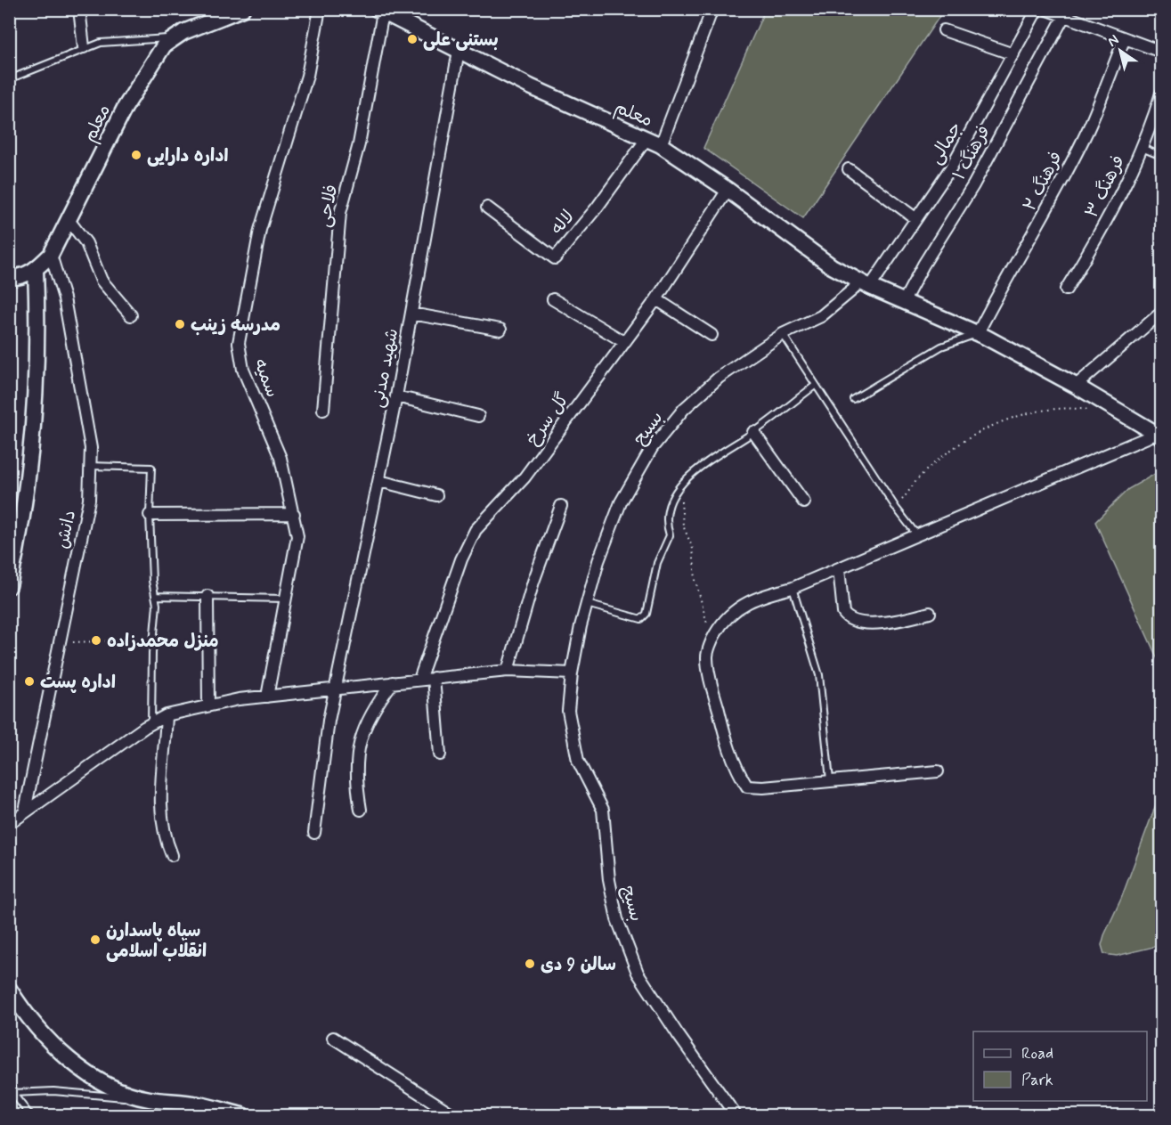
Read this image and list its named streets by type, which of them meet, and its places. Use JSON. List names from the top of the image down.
{
  "streets": {
    "main road": ["معلم"],
    "street": [
      "جمالی",
      "فرهنگ ۱",
      "فرهنگ ۲",
      "فرهنگ ۳",
      "فلاحی",
      "لاله",
      "شهید مدنی",
      "سمیه",
      "گل سرخ",
      "بسیح",
      "دانش",
      "بسیج"
    ]
  },
  "crossings": [
    ["معلم", "جمالی"],
    ["معلم", "فرهنگ ۱"],
    ["معلم", "فرهنگ ۲"],
    ["معلم", "فلاحی"],
    ["معلم", "لاله"],
    ["معلم", "شهید مدنی"],
    ["معلم", "گل سرخ"],
    ["معلم", "بسیح"],
    ["معلم", "دانش"],
    ["جمالی", "بسیح"],
    ["بسیح", "بسیج"]
  ],
  "places": [
    "بستنی علی",
    "اداره دارایی",
    "مدرسه زینب",
    "منزل محمدزاده",
    "اداره پست",
    "سپاه پاسدارن انقلاب اسلامی",
    "سالن 9 دی"
  ],
  "legend": ["Road", "Park"],
  "north": "top left"
}
